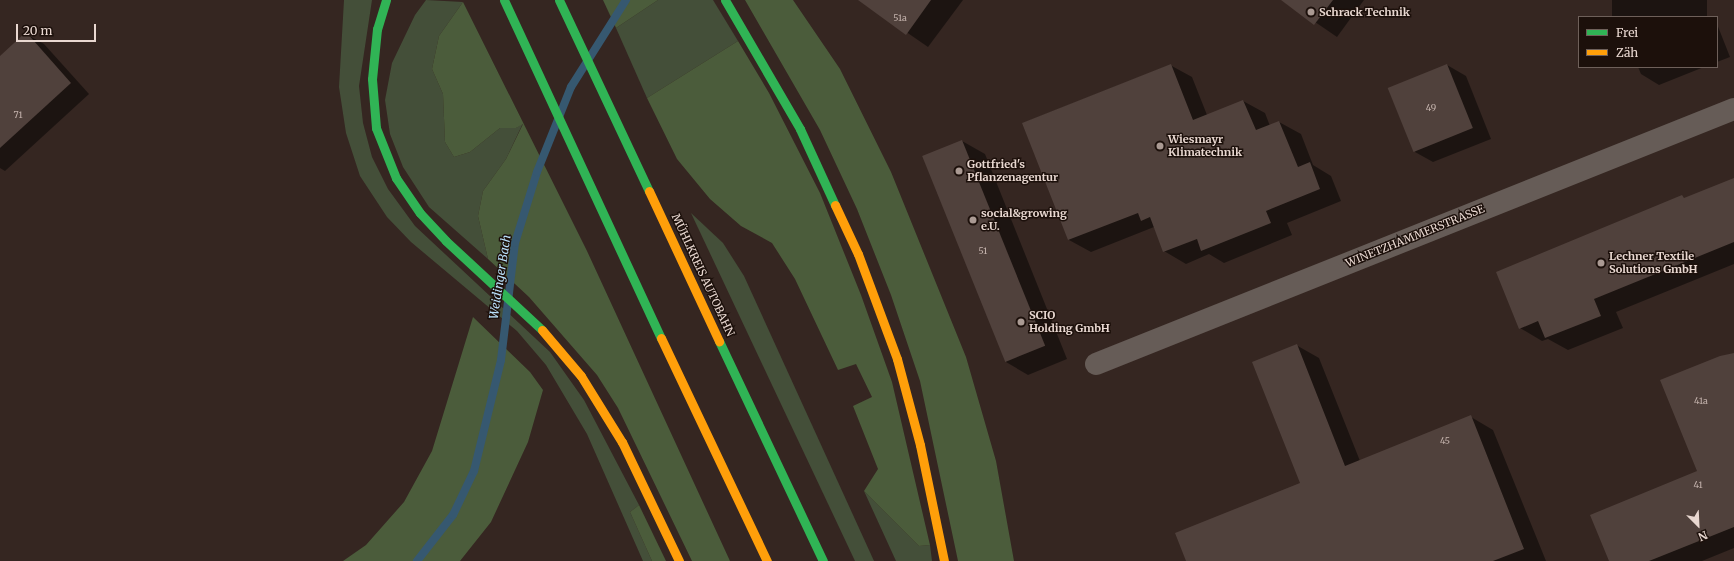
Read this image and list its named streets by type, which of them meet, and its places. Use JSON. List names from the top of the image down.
{
  "streets": {
    "highway": ["MÜHLKREIS AUTOBAHN"],
    "street": ["WINETZHAMMERSTRASSE"]
  },
  "water": ["Weidinger Bach"],
  "places": [
    "Schrack Technik",
    "Wiesmayr Klimatechnik",
    "Gottfried's Pflanzenagentur",
    "social&growing e.U.",
    "Lechner Textile Solutions GmbH",
    "SCIO Holding GmbH"
  ],
  "house_numbers": [
    "51a",
    "49",
    "71",
    "51",
    "41a",
    "45",
    "41"
  ],
  "legend": ["Frei", "Zäh"],
  "scale_bar": "20 m",
  "north": "bottom right"
}
